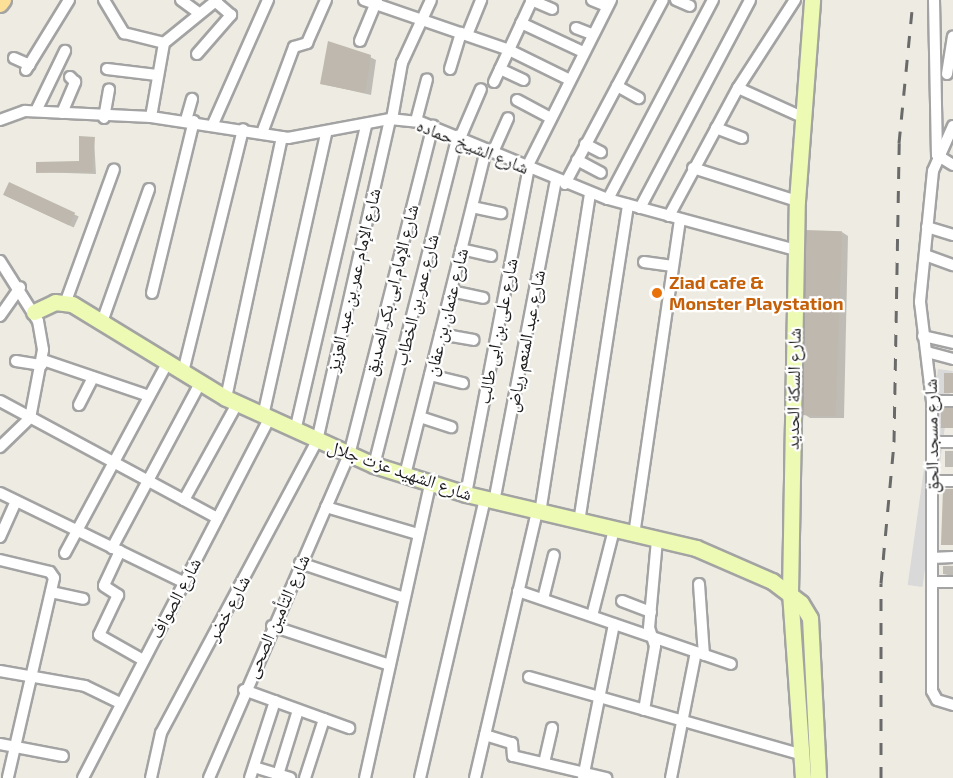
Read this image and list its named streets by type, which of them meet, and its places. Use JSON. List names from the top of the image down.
{
  "streets": {
    "street": [
      "شارع الشيخ حماده",
      "شارع الإمام عمر بن عبد العزيز",
      "شارع الإمام ابى بكر الصديق",
      "شارع عمر بن الخطاب",
      "شارع عثمان بن عفان",
      "شارع على بن ابى طالب",
      "شارع عبد المنعم رياض",
      "شارع السكة الحديد",
      "شارع مسجد الحق",
      "شارع الشهيد عزت جلال",
      "شارع الصواف",
      "شارع خضر",
      "شارع التأمين الصحى"
    ]
  },
  "crossings": [
    ["شارع الشيخ حماده", "شارع الإمام عمر بن عبد العزيز"],
    ["شارع الشيخ حماده", "شارع الإمام ابى بكر الصديق"],
    ["شارع الشيخ حماده", "شارع عمر بن الخطاب"],
    ["شارع الشيخ حماده", "شارع عثمان بن عفان"],
    ["شارع الشيخ حماده", "شارع على بن ابى طالب"],
    ["شارع الشيخ حماده", "شارع عبد المنعم رياض"],
    ["شارع الشيخ حماده", "شارع السكة الحديد"],
    ["شارع الشيخ حماده", "شارع الصواف"],
    ["شارع الإمام عمر بن عبد العزيز", "شارع الشهيد عزت جلال"],
    ["شارع الإمام عمر بن عبد العزيز", "شارع خضر"],
    ["شارع الإمام ابى بكر الصديق", "شارع الشهيد عزت جلال"],
    ["شارع الإمام ابى بكر الصديق", "شارع التأمين الصحى"],
    ["شارع عمر بن الخطاب", "شارع الشهيد عزت جلال"],
    ["شارع عثمان بن عفان", "شارع الشهيد عزت جلال"],
    ["شارع على بن ابى طالب", "شارع الشهيد عزت جلال"],
    ["شارع عبد المنعم رياض", "شارع الشهيد عزت جلال"],
    ["شارع السكة الحديد", "شارع الشهيد عزت جلال"],
    ["شارع الشهيد عزت جلال", "شارع الصواف"],
    ["شارع الشهيد عزت جلال", "شارع خضر"],
    ["شارع الشهيد عزت جلال", "شارع التأمين الصحى"]
  ],
  "places": ["Ziad cafe & Monster Playstation"]
}
